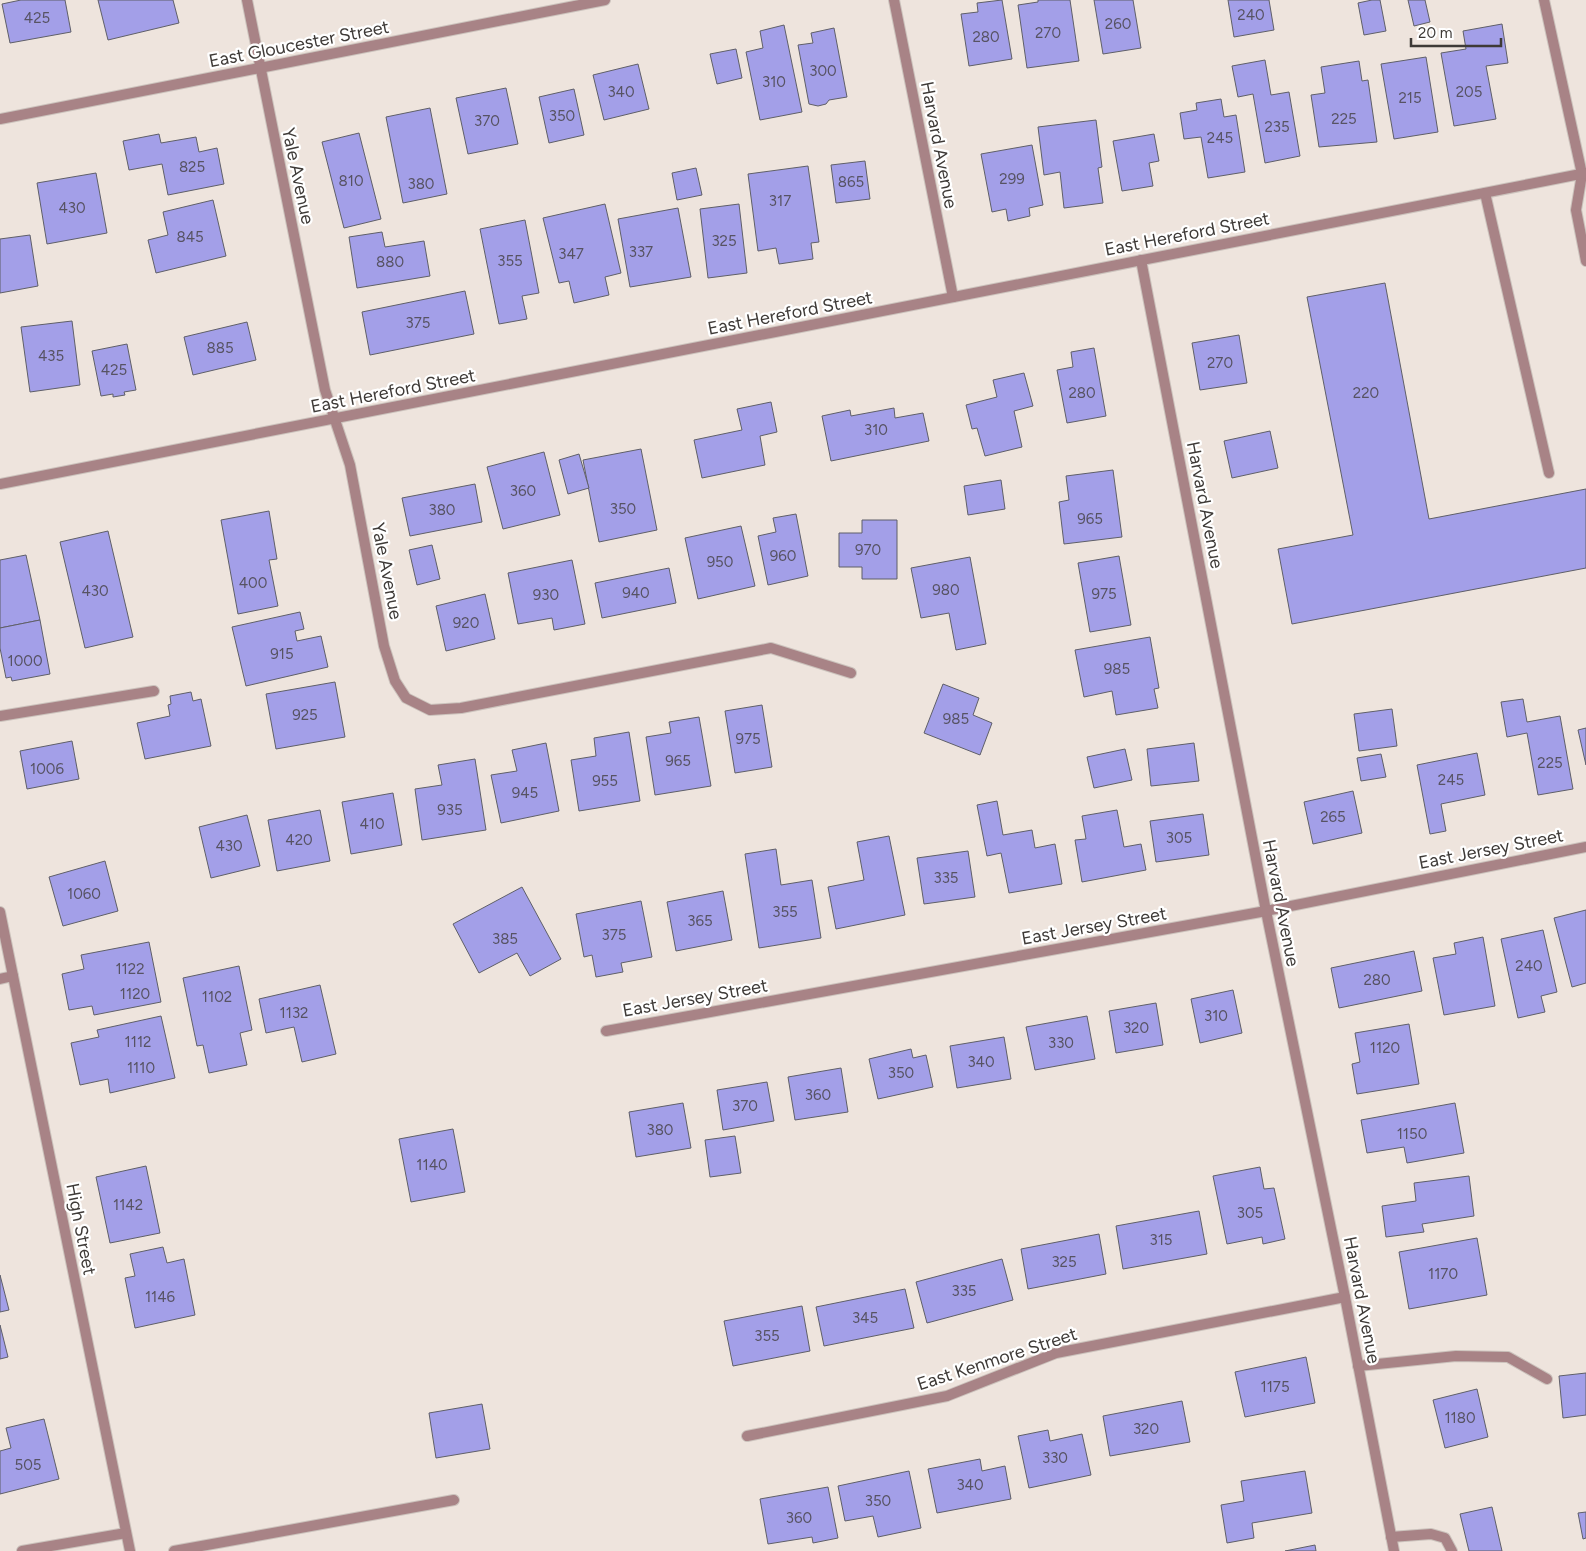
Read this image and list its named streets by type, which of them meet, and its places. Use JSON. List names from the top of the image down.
{
  "streets": {
    "street": [
      "East Gloucester Street",
      "Harvard Avenue",
      "Yale Avenue",
      "East Hereford Street",
      "East Jersey Street",
      "High Street",
      "East Kenmore Street"
    ]
  },
  "crossings": [
    ["East Gloucester Street", "Yale Avenue"],
    ["Harvard Avenue", "East Hereford Street"],
    ["Harvard Avenue", "East Jersey Street"],
    ["Harvard Avenue", "East Kenmore Street"],
    ["Yale Avenue", "East Hereford Street"]
  ],
  "house_numbers": [
    "240",
    "425",
    "260",
    "270",
    "280",
    "300",
    "310",
    "340",
    "205",
    "215",
    "350",
    "225",
    "370",
    "235",
    "245",
    "825",
    "299",
    "810",
    "865",
    "380",
    "317",
    "430",
    "845",
    "325",
    "337",
    "347",
    "355",
    "880",
    "375",
    "885",
    "435",
    "270",
    "425",
    "280",
    "220",
    "310",
    "360",
    "350",
    "380",
    "965",
    "970",
    "960",
    "950",
    "400",
    "980",
    "430",
    "940",
    "975",
    "930",
    "920",
    "915",
    "1000",
    "985",
    "925",
    "985",
    "975",
    "965",
    "225",
    "1006",
    "245",
    "955",
    "945",
    "935",
    "265",
    "410",
    "305",
    "420",
    "430",
    "335",
    "1060",
    "355",
    "365",
    "375",
    "385",
    "240",
    "1122",
    "280",
    "1120",
    "1102",
    "1132",
    "310",
    "320",
    "1112",
    "330",
    "1120",
    "340",
    "1110",
    "350",
    "360",
    "370",
    "380",
    "1150",
    "1140",
    "1142",
    "305",
    "315",
    "325",
    "1170",
    "335",
    "1146",
    "345",
    "355",
    "1175",
    "1180",
    "320",
    "330",
    "505",
    "340",
    "350",
    "360"
  ],
  "scale_bar": "20 m"
}
